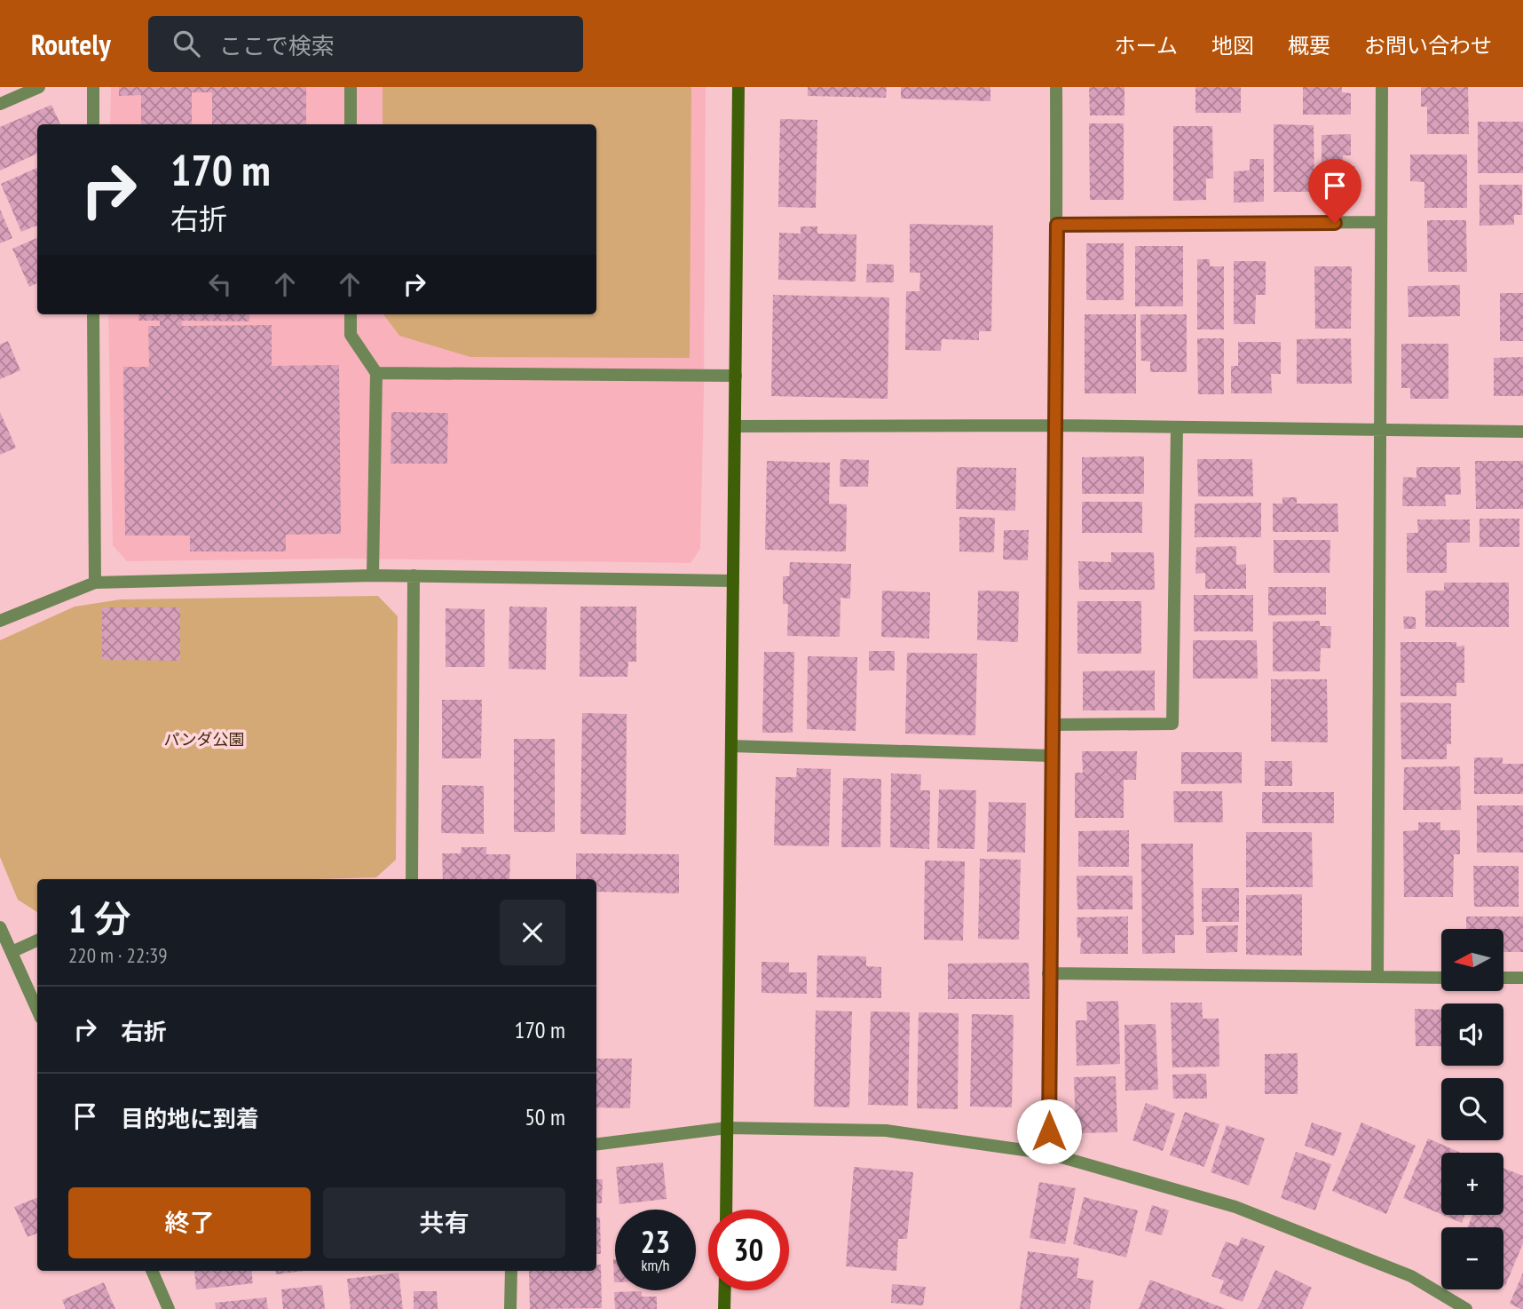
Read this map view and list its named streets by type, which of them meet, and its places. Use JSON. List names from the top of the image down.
{
  "parks": ["パンダ公園"],
  "north": "left",
  "page": {
    "header": "Routely",
    "search": "ここで検索",
    "nav": [
      "ホーム",
      "地図",
      "概要",
      "お問い合わせ"
    ],
    "turn": ["170 m", "右折"],
    "heading": ["1 分", "220 m · 22:39"],
    "map_buttons": ["+", "−"],
    "list": [
      {
        "name": "右折",
        "value": "170 m"
      },
      {
        "name": "目的地に到着",
        "value": "50 m"
      }
    ],
    "buttons": ["終了", "共有"],
    "speed": "23 km/h",
    "limit": "30"
  }
}
